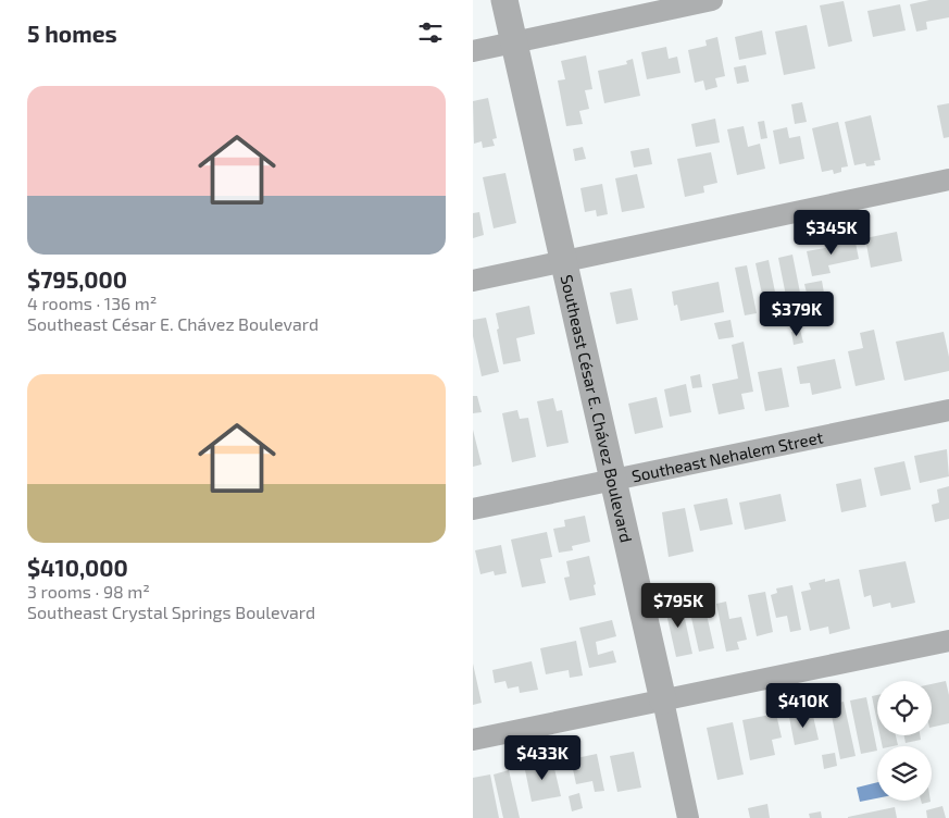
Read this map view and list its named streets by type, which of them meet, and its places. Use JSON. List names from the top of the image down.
{
  "streets": {
    "street": ["Southeast César E. Chávez Boulevard", "Southeast Nehalem Street"]
  },
  "crossings": [
    ["Southeast César E. Chávez Boulevard", "Southeast Nehalem Street"]
  ],
  "page": {
    "heading": "5 homes",
    "list": [
      {
        "name": "$795,000",
        "note": "4 rooms · 136 m² · Southeast César E. Chávez Boulevard"
      },
      {
        "name": "$410,000",
        "note": "3 rooms · 98 m² · Southeast Crystal Springs Boulevard"
      }
    ],
    "price": [
      "$345K",
      "$379K",
      "$795K",
      "$410K",
      "$433K"
    ]
  }
}
